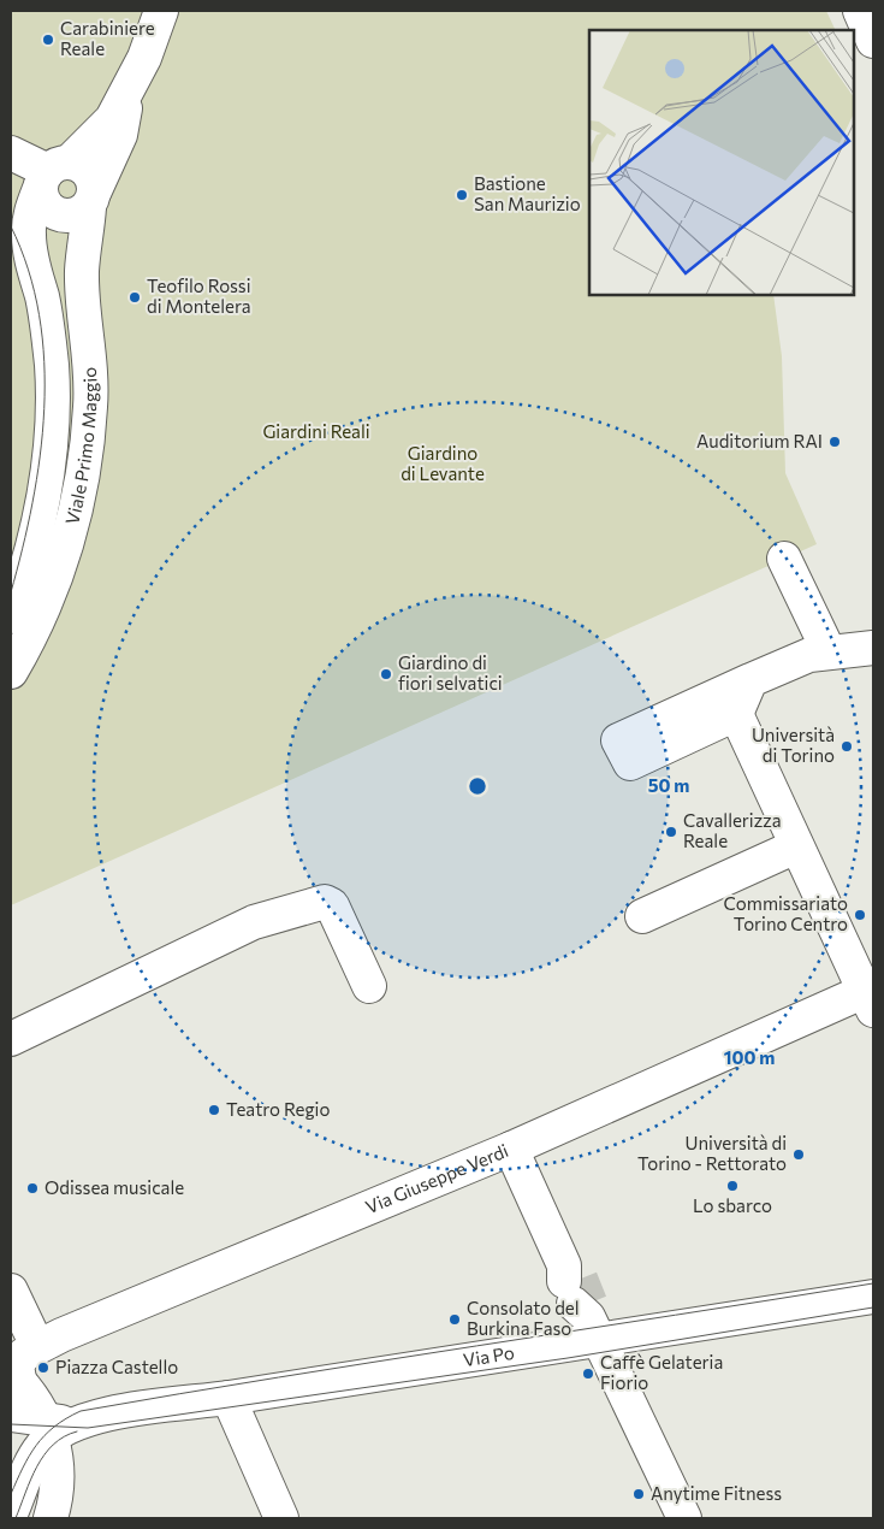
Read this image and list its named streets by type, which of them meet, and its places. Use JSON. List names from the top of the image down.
{
  "streets": {
    "street": ["Viale Primo Maggio", "Via Giuseppe Verdi", "Via Po"]
  },
  "crossings": [
    ["Via Giuseppe Verdi", "Via Po"]
  ],
  "parks": ["Giardini Reali", "Giardino di Levante"],
  "places": [
    "Carabiniere Reale",
    "Bastione San Maurizio",
    "Teofilo Rossi di Montelera",
    "Auditorium RAI",
    "Giardino di fiori selvatici",
    "Università di Torino",
    "Cavallerizza Reale",
    "Commissariato Torino Centro",
    "Teatro Regio",
    "Università di Torino - Rettorato",
    "Lo sbarco",
    "Odissea musicale",
    "Consolato del Burkina Faso",
    "Piazza Castello",
    "Caffè Gelateria Fiorio",
    "Anytime Fitness"
  ],
  "rings": ["50 m", "100 m"]
}
